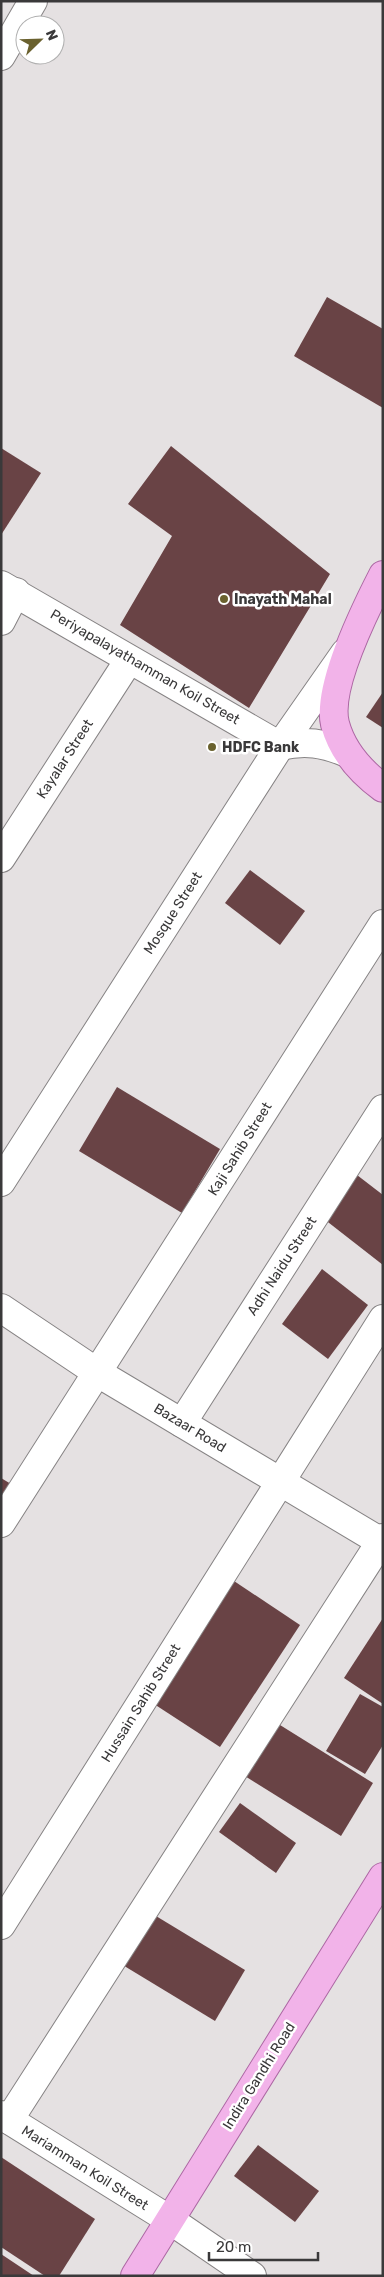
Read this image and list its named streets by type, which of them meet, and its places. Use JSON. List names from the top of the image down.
{
  "streets": {
    "main road": ["Indira Gandhi Road"],
    "street": [
      "Periyapalayathamman Koil Street",
      "Kayalar Street",
      "Mosque Street",
      "Kaji Sahib Street",
      "Adhi Naidu Street",
      "Bazaar Road",
      "Hussain Sahib Street",
      "Mariamman Koil Street"
    ]
  },
  "crossings": [
    ["Periyapalayathamman Koil Street", "Kayalar Street"],
    ["Periyapalayathamman Koil Street", "Mosque Street"],
    ["Kaji Sahib Street", "Bazaar Road"],
    ["Adhi Naidu Street", "Bazaar Road"],
    ["Bazaar Road", "Hussain Sahib Street"],
    ["Indira Gandhi Road", "Mariamman Koil Street"]
  ],
  "places": ["Inayath Mahal", "HDFC Bank"],
  "scale_bar": "20 m",
  "north": "top right"
}
